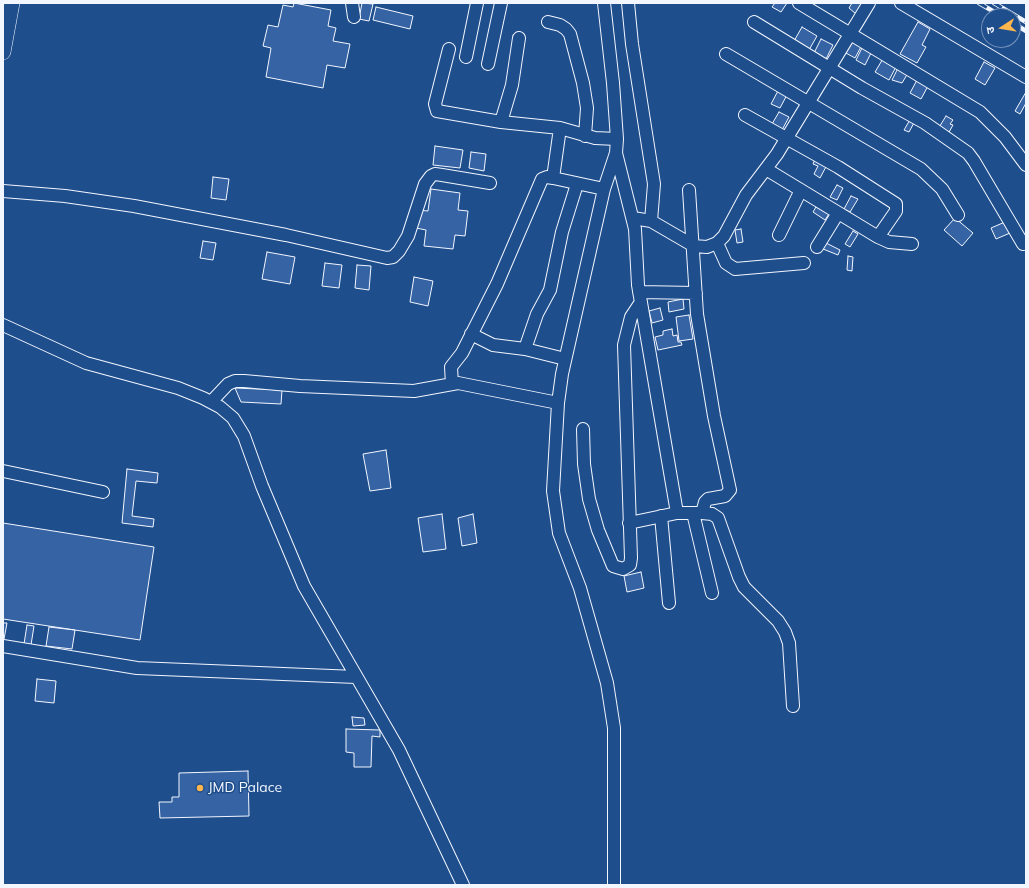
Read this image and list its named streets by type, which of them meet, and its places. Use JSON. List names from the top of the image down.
{
  "places": ["JMD Palace"],
  "north": "left"
}
